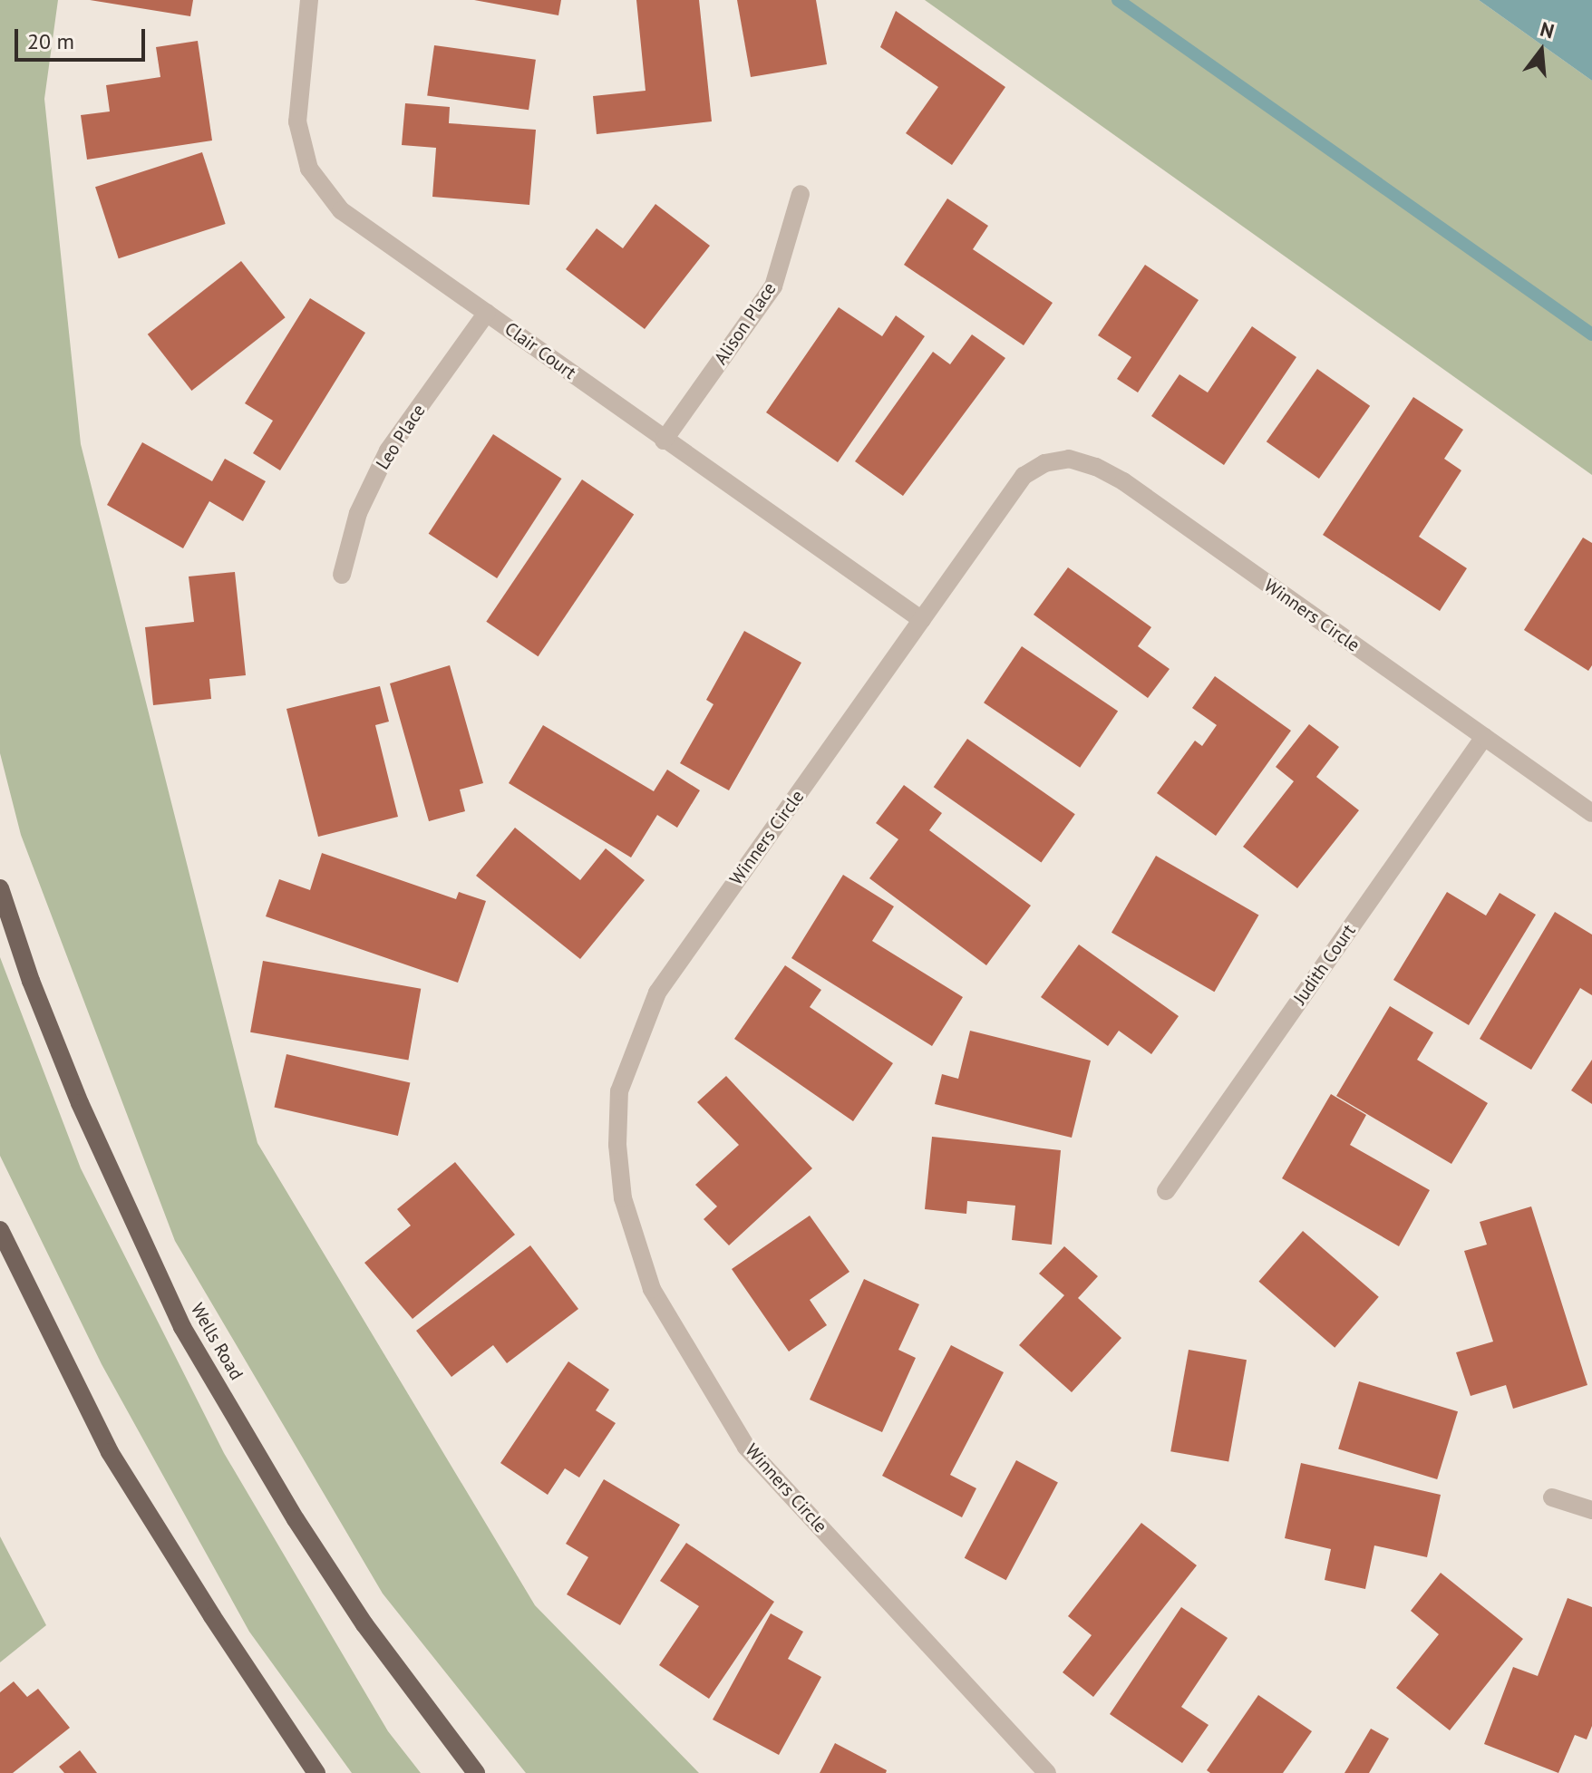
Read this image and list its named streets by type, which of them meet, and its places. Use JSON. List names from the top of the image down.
{
  "streets": {
    "main road": ["Wells Road"],
    "street": [
      "Alison Place",
      "Clair Court",
      "Leo Place",
      "Winners Circle",
      "Judith Court"
    ]
  },
  "crossings": [
    ["Alison Place", "Clair Court"],
    ["Clair Court", "Leo Place"],
    ["Clair Court", "Winners Circle"],
    ["Winners Circle", "Judith Court"]
  ],
  "scale_bar": "20 m",
  "north": "top"
}
